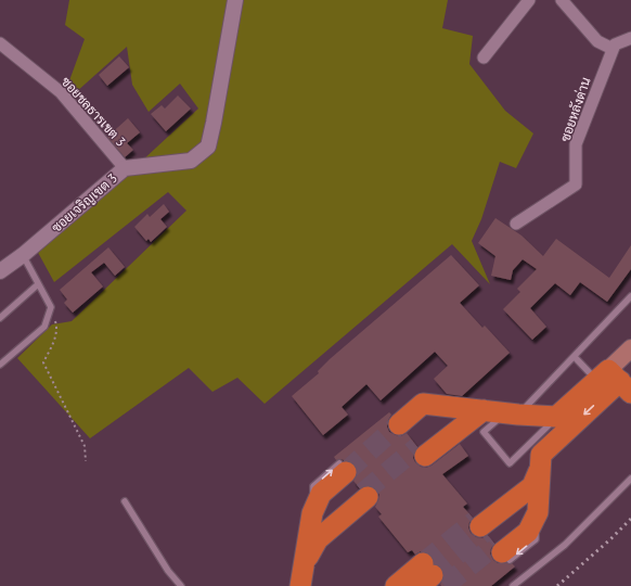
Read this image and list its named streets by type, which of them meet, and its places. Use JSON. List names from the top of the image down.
{
  "streets": {
    "street": ["ซอยหลังด่าน", "ซอยชลธารเขต 3", "ซอยเจริญเขต 3"]
  },
  "crossings": [
    ["ซอยชลธารเขต 3", "ซอยเจริญเขต 3"]
  ]
}
